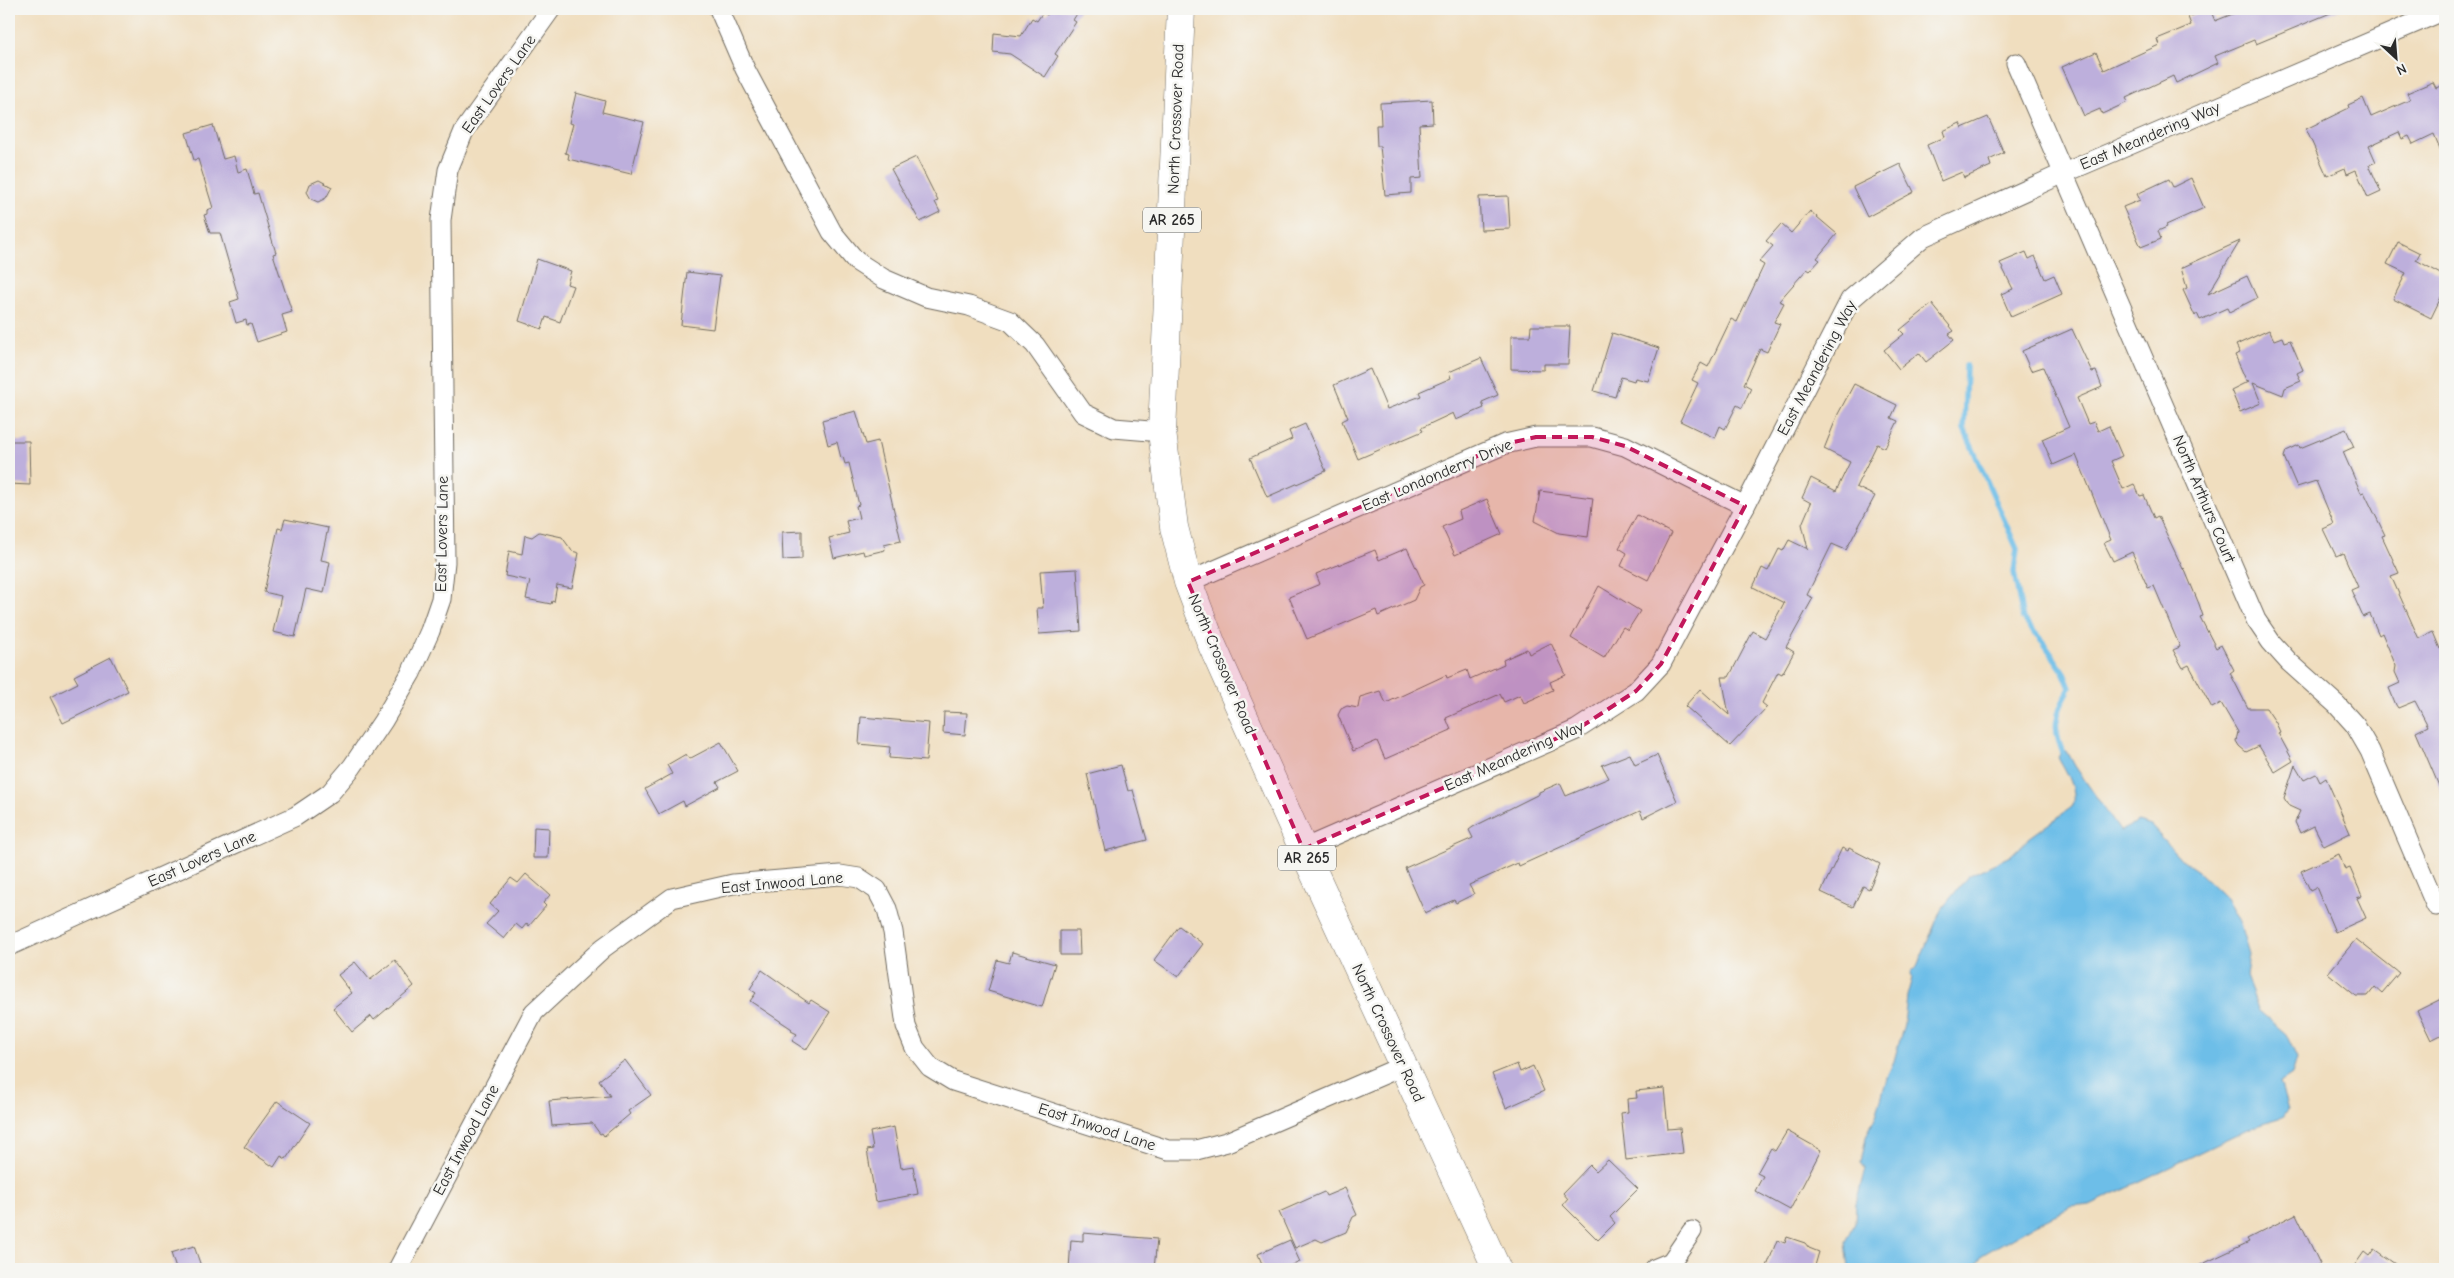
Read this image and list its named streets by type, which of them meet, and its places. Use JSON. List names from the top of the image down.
{
  "streets": {
    "main road": ["North Crossover Road", "AR 265"],
    "street": [
      "East Lovers Lane",
      "East Meandering Way",
      "East Londonderry Drive",
      "North Arthurs Court",
      "East Inwood Lane"
    ]
  },
  "crossings": [
    ["North Crossover Road", "East Meandering Way"],
    ["North Crossover Road", "East Londonderry Drive"],
    ["North Crossover Road", "East Inwood Lane"],
    ["East Meandering Way", "East Londonderry Drive"],
    ["East Meandering Way", "North Arthurs Court"]
  ],
  "north": "bottom right"
}
